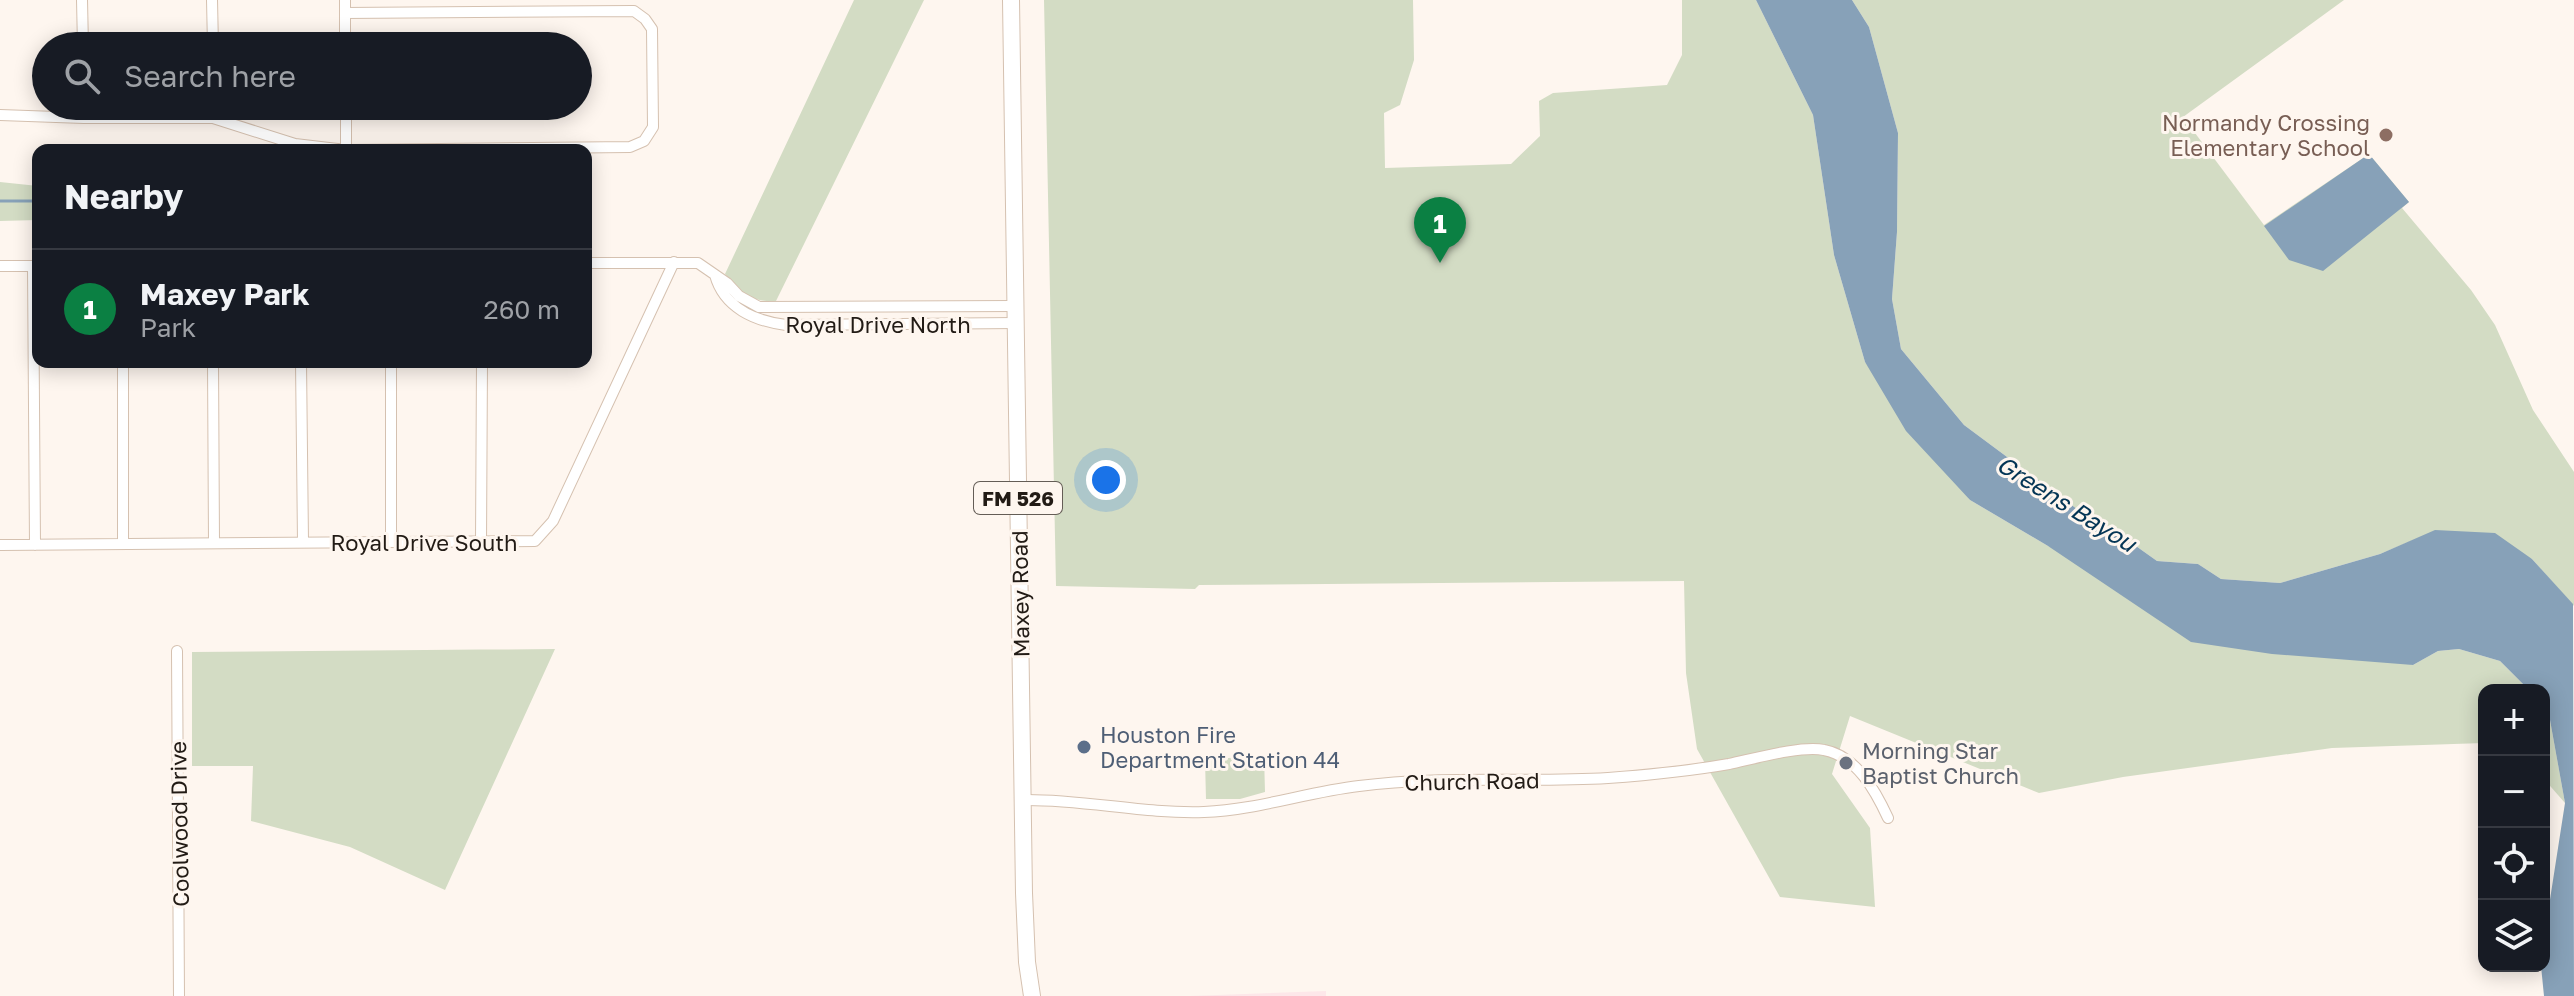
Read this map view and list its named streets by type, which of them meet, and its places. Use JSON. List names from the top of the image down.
{
  "streets": {
    "main road": ["FM 526", "Maxey Road"],
    "street": [
      "Royal Drive North",
      "Royal Drive South",
      "Church Road",
      "Coolwood Drive"
    ]
  },
  "crossings": [
    ["Royal Drive North", "Royal Drive South"],
    ["Royal Drive North", "Maxey Road"],
    ["Maxey Road", "Church Road"]
  ],
  "water": ["Greens Bayou"],
  "places": ["Normandy Crossing Elementary School", "Houston Fire Department Station 44", "Morning Star Baptist Church"],
  "page": {
    "search": "Search here",
    "heading": "Nearby",
    "pins": "1",
    "list": [
      {
        "mark": "1",
        "name": "Maxey Park",
        "note": "Park",
        "value": "260 m"
      }
    ],
    "map_buttons": ["+", "−"]
  }
}
